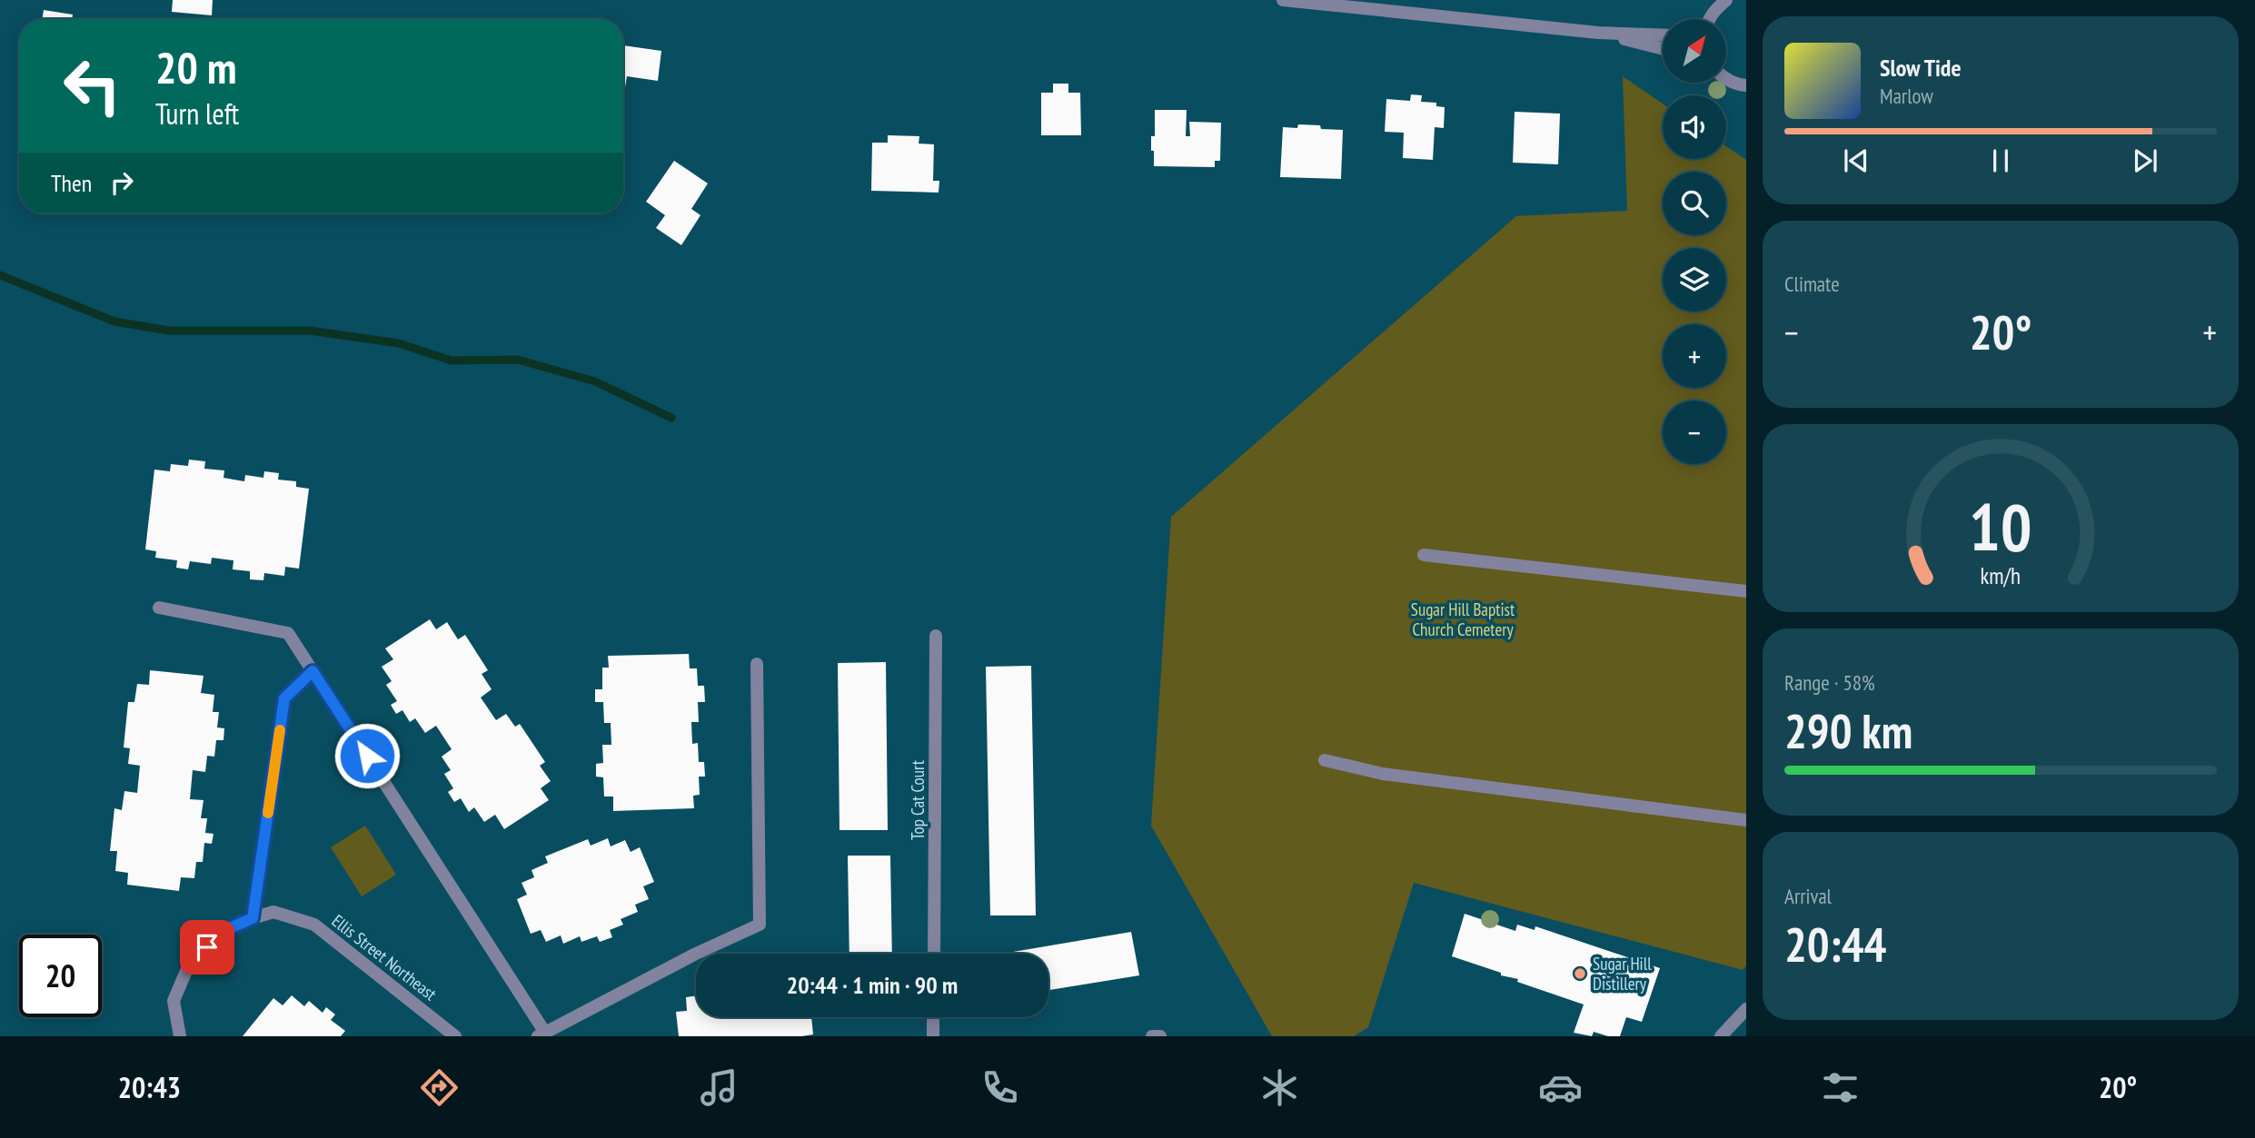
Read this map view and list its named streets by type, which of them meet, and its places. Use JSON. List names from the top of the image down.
{
  "streets": {
    "street": ["Top Cat Court", "Ellis Street Northeast"]
  },
  "parks": ["Sugar Hill Baptist Church Cemetery"],
  "places": ["Sugar Hill Distillery"],
  "north": "top right",
  "page": {
    "map_buttons": ["+", "−"],
    "turn": ["20 m", "Turn left"],
    "song": ["Slow Tide", "Marlow"],
    "then": "Then",
    "tile": [
      "Climate",
      ["Range · 58%", "290 km"],
      ["Arrival", "20:44"]
    ],
    "heat": ["−", "20°", "+"],
    "limit": "20",
    "trip": "20:44 · 1 min · 90 m",
    "tabs": ["20:43", "20°"],
    "gauge": ["10", "km/h"]
  }
}
